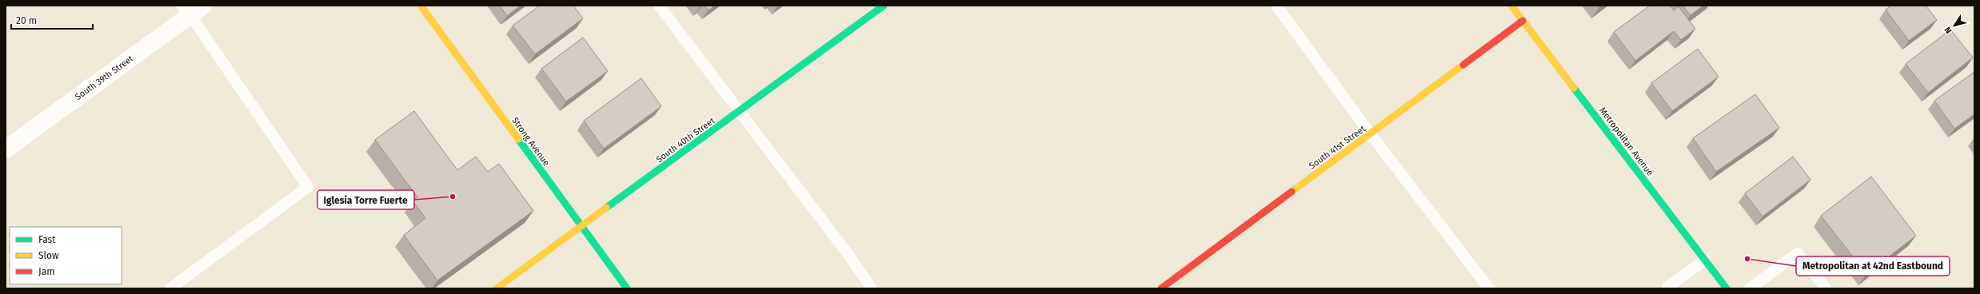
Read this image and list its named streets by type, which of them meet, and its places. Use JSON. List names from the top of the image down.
{
  "streets": {
    "street": [
      "South 39th Street",
      "South 40th Street",
      "Strong Avenue",
      "Metropolitan Avenue",
      "South 41st Street"
    ]
  },
  "crossings": [
    ["South 40th Street", "Strong Avenue"],
    ["Metropolitan Avenue", "South 41st Street"]
  ],
  "places": ["Iglesia Torre Fuerte", "Metropolitan at 42nd Eastbound"],
  "legend": ["Fast", "Slow", "Jam"],
  "scale_bar": "20 m",
  "north": "bottom left"
}
